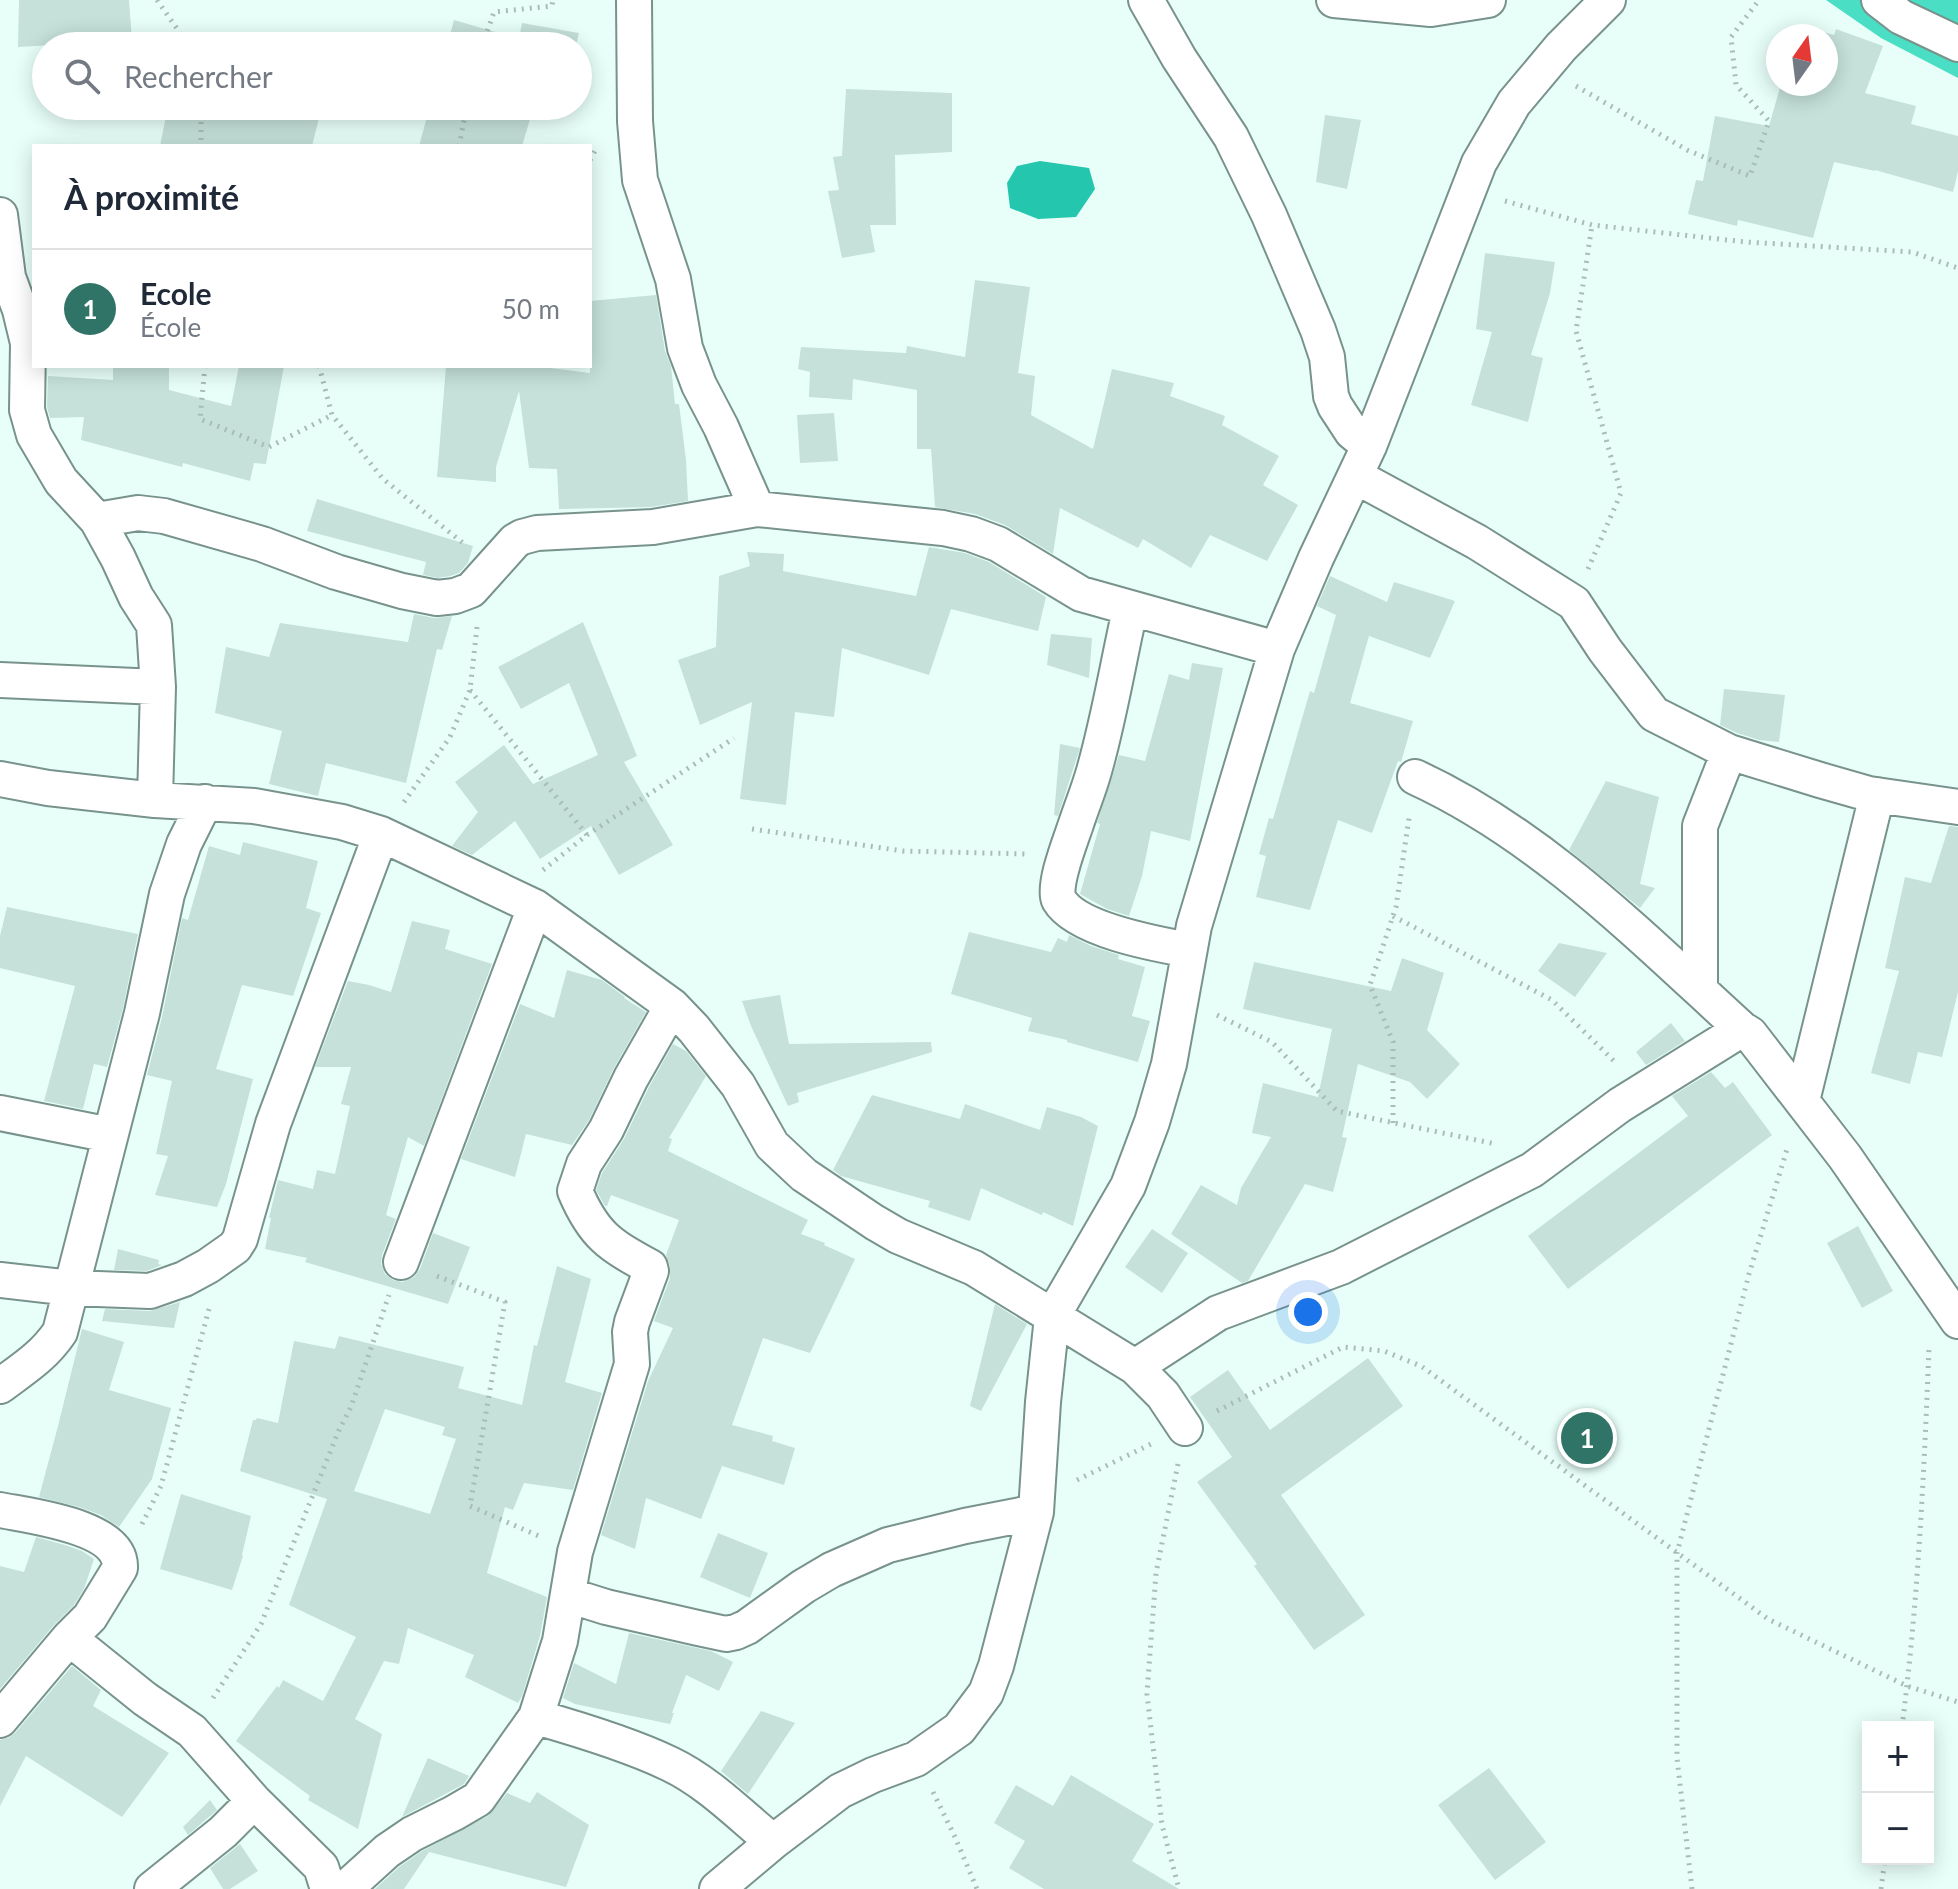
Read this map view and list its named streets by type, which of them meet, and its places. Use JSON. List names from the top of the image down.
{
  "north": "top",
  "page": {
    "search": "Rechercher",
    "heading": "À proximité",
    "list": [
      {
        "mark": "1",
        "name": "Ecole",
        "note": "École",
        "value": "50 m"
      }
    ],
    "pins": "1",
    "map_buttons": ["+", "−"]
  }
}
